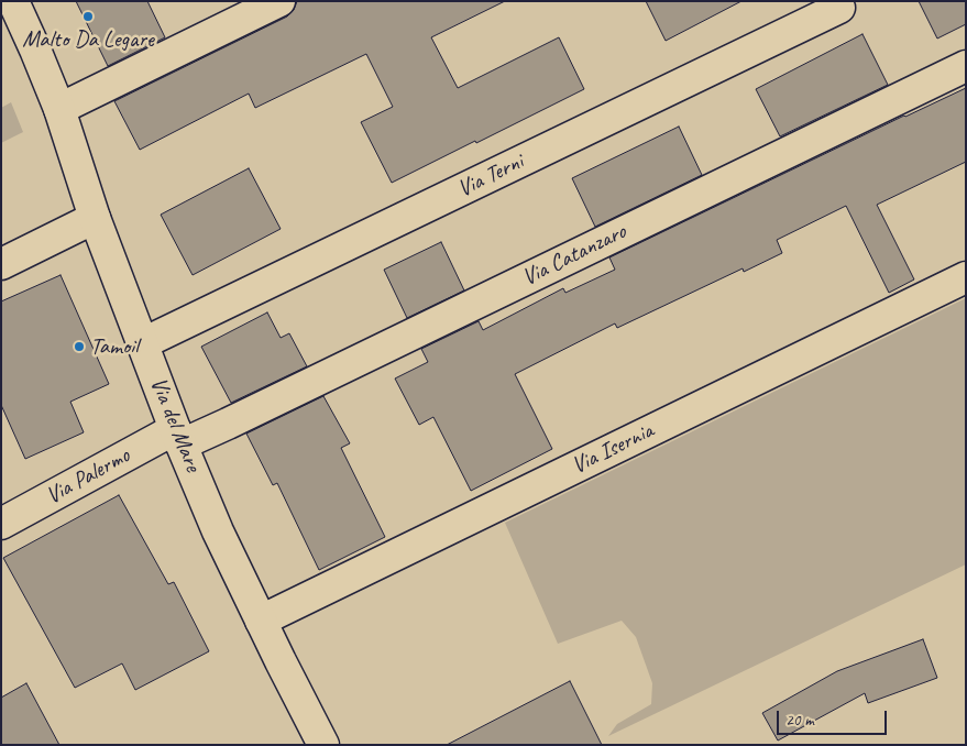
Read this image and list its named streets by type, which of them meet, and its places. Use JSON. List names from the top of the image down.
{
  "streets": {
    "street": [
      "Via Terni",
      "Via Catanzaro",
      "Via del Mare",
      "Via Isernia",
      "Via Palermo"
    ]
  },
  "crossings": [
    ["Via Terni", "Via del Mare"],
    ["Via Catanzaro", "Via del Mare"],
    ["Via Catanzaro", "Via Palermo"],
    ["Via del Mare", "Via Isernia"],
    ["Via del Mare", "Via Palermo"]
  ],
  "places": ["Malto Da Legare", "Tamoil"],
  "scale_bar": "20 m"
}
